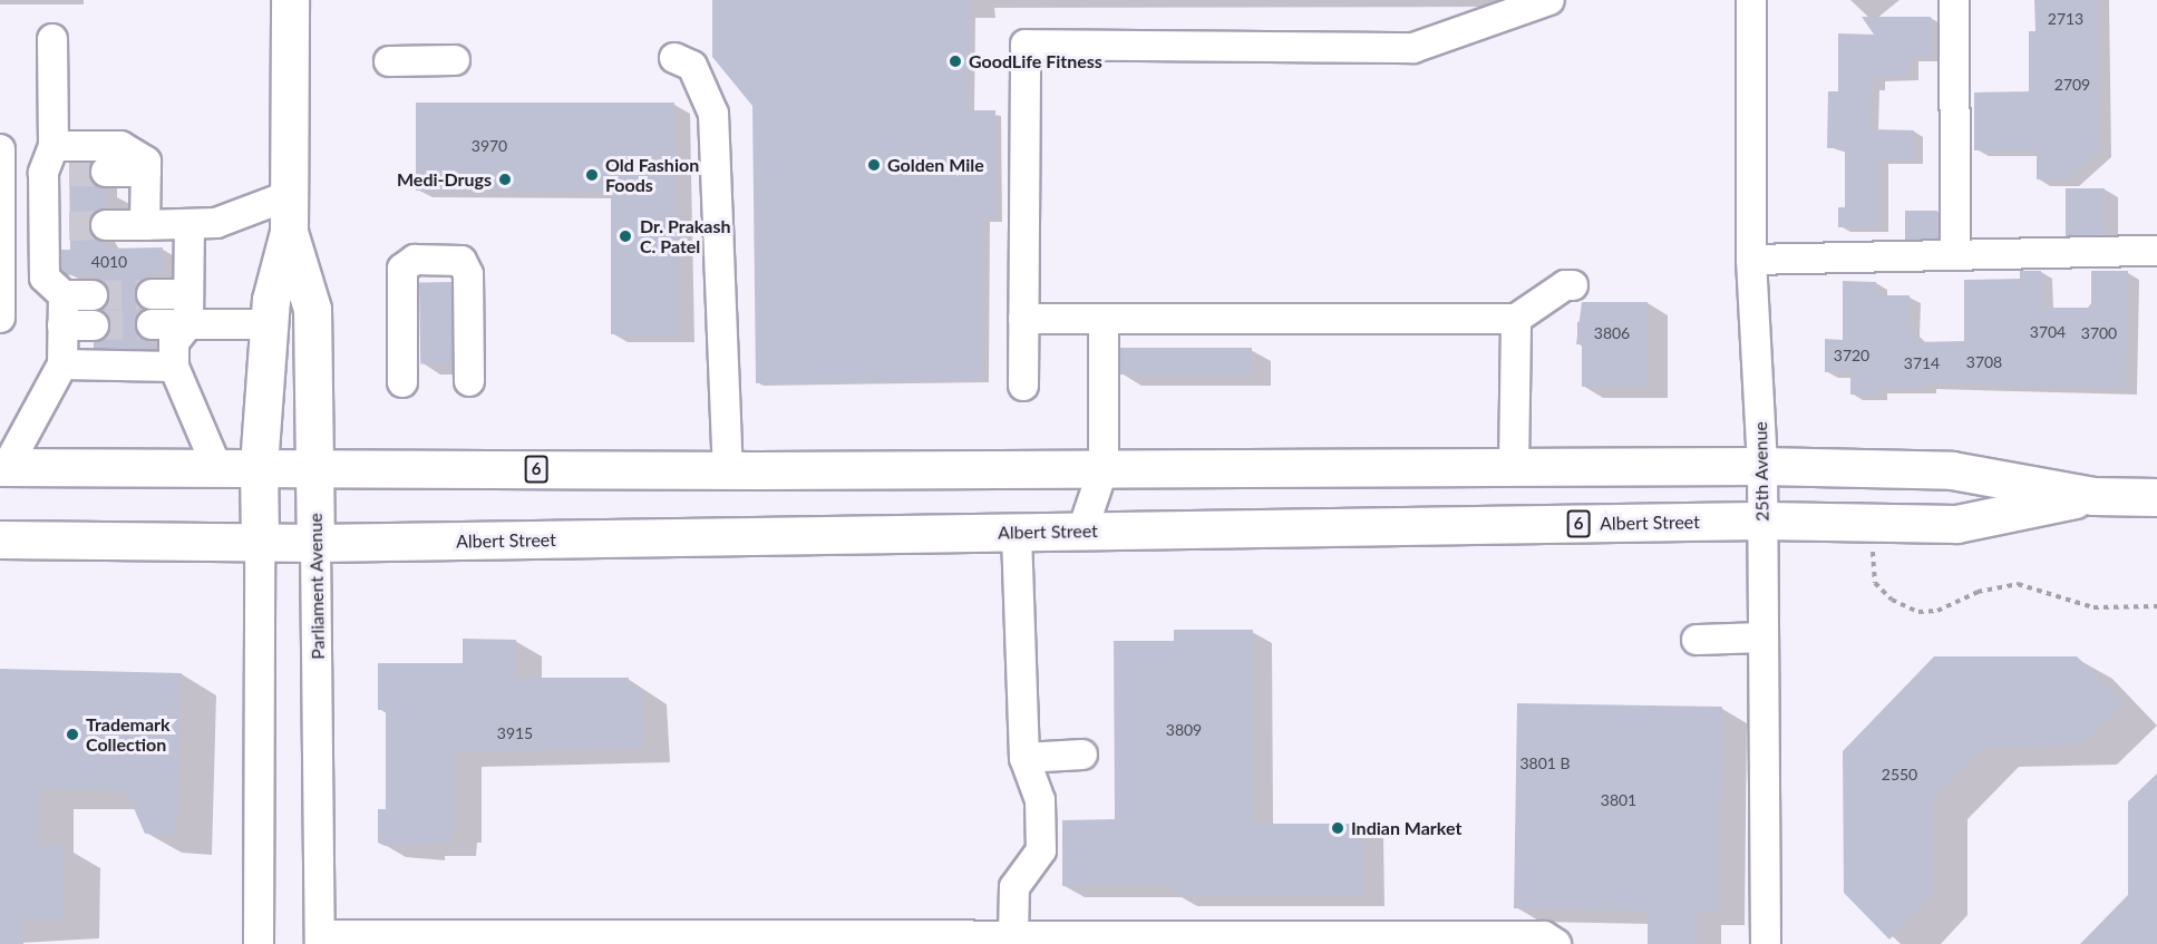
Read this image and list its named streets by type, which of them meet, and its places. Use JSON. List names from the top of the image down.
{
  "streets": {
    "main road": ["6", "Albert Street", "Parliament Avenue"],
    "street": ["25th Avenue"]
  },
  "crossings": [
    ["25th Avenue", "Albert Street"],
    ["Albert Street", "Parliament Avenue"]
  ],
  "places": [
    "GoodLife Fitness",
    "Golden Mile",
    "Old Fashion Foods",
    "Medi-Drugs",
    "Dr. Prakash C. Patel",
    "Trademark Collection",
    "Indian Market"
  ],
  "house_numbers": [
    "2713",
    "2709",
    "3970",
    "4010",
    "3704",
    "3806",
    "3700",
    "3720",
    "3708",
    "3714",
    "3809",
    "3915",
    "3801 B",
    "2550",
    "3801"
  ]
}
